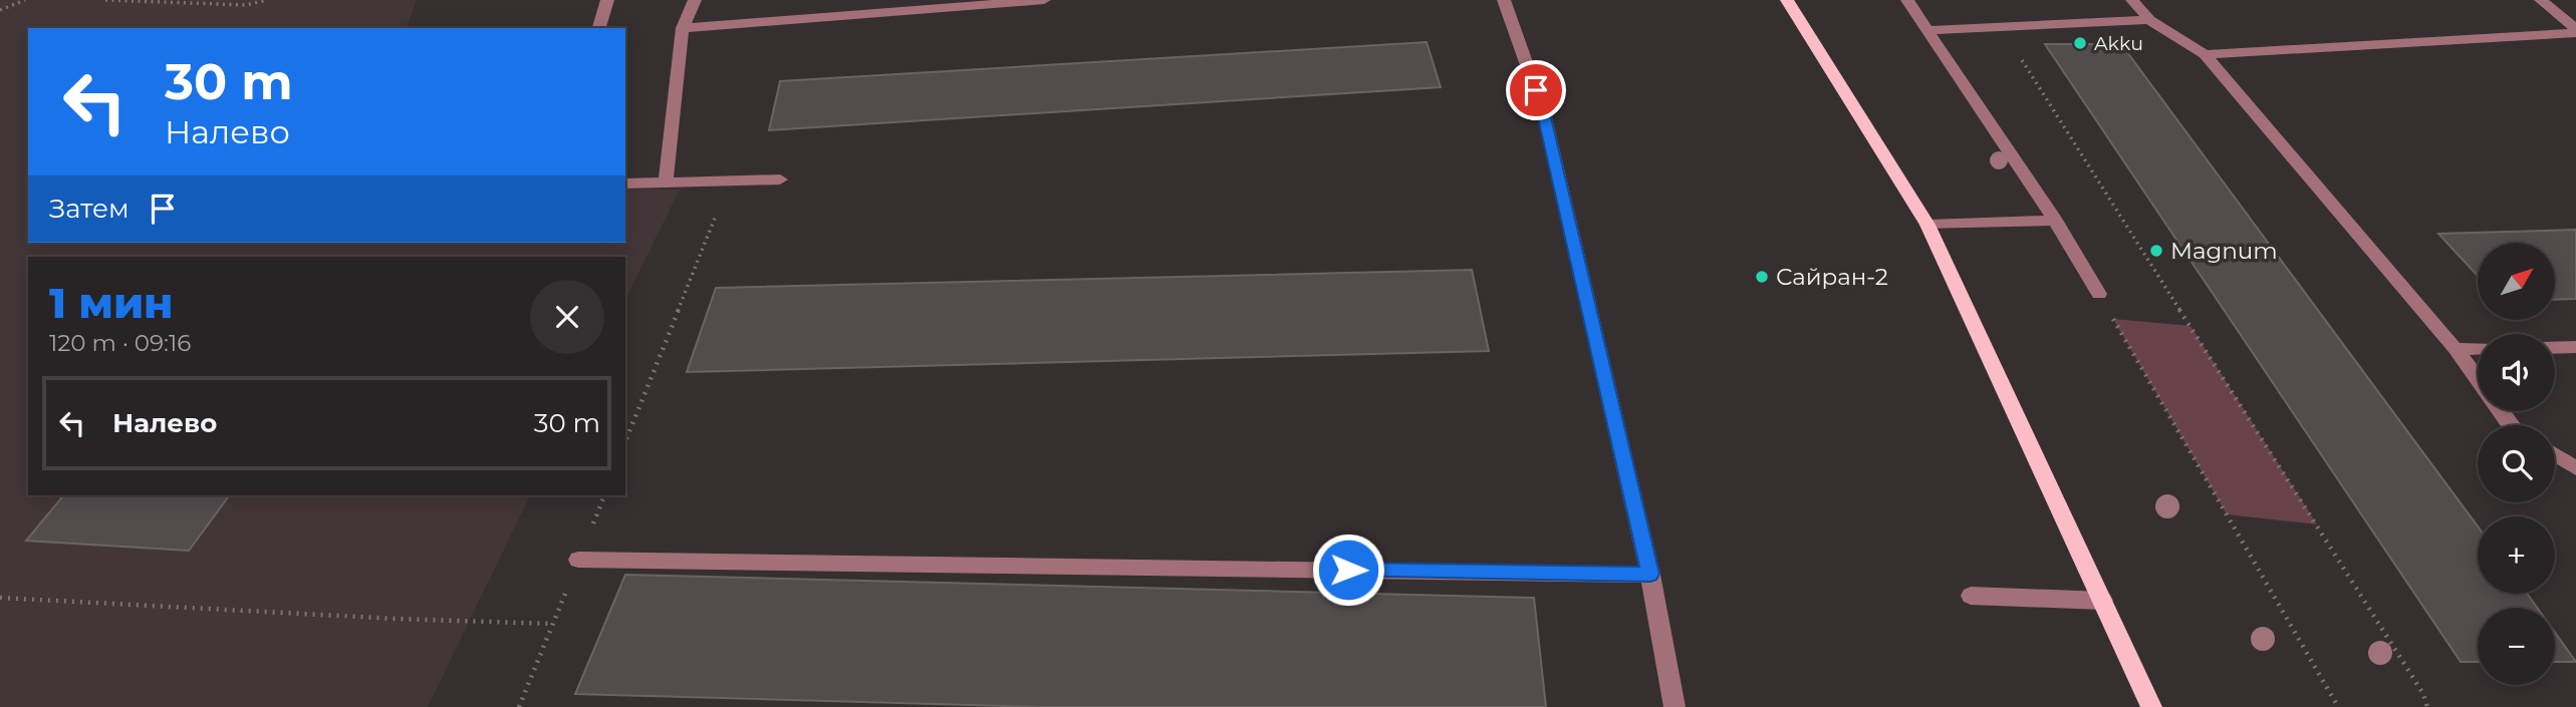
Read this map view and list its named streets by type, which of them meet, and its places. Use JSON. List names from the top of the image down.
{
  "places": ["Akku", "Magnum", "Сайран-2"],
  "north": "top right",
  "page": {
    "turn": ["30 m", "Налево"],
    "then": "Затем",
    "map_buttons": ["+", "−"],
    "heading": ["1 мин", "120 m · 09:16"],
    "list": [
      {
        "name": "Налево",
        "value": "30 m"
      }
    ]
  }
}
